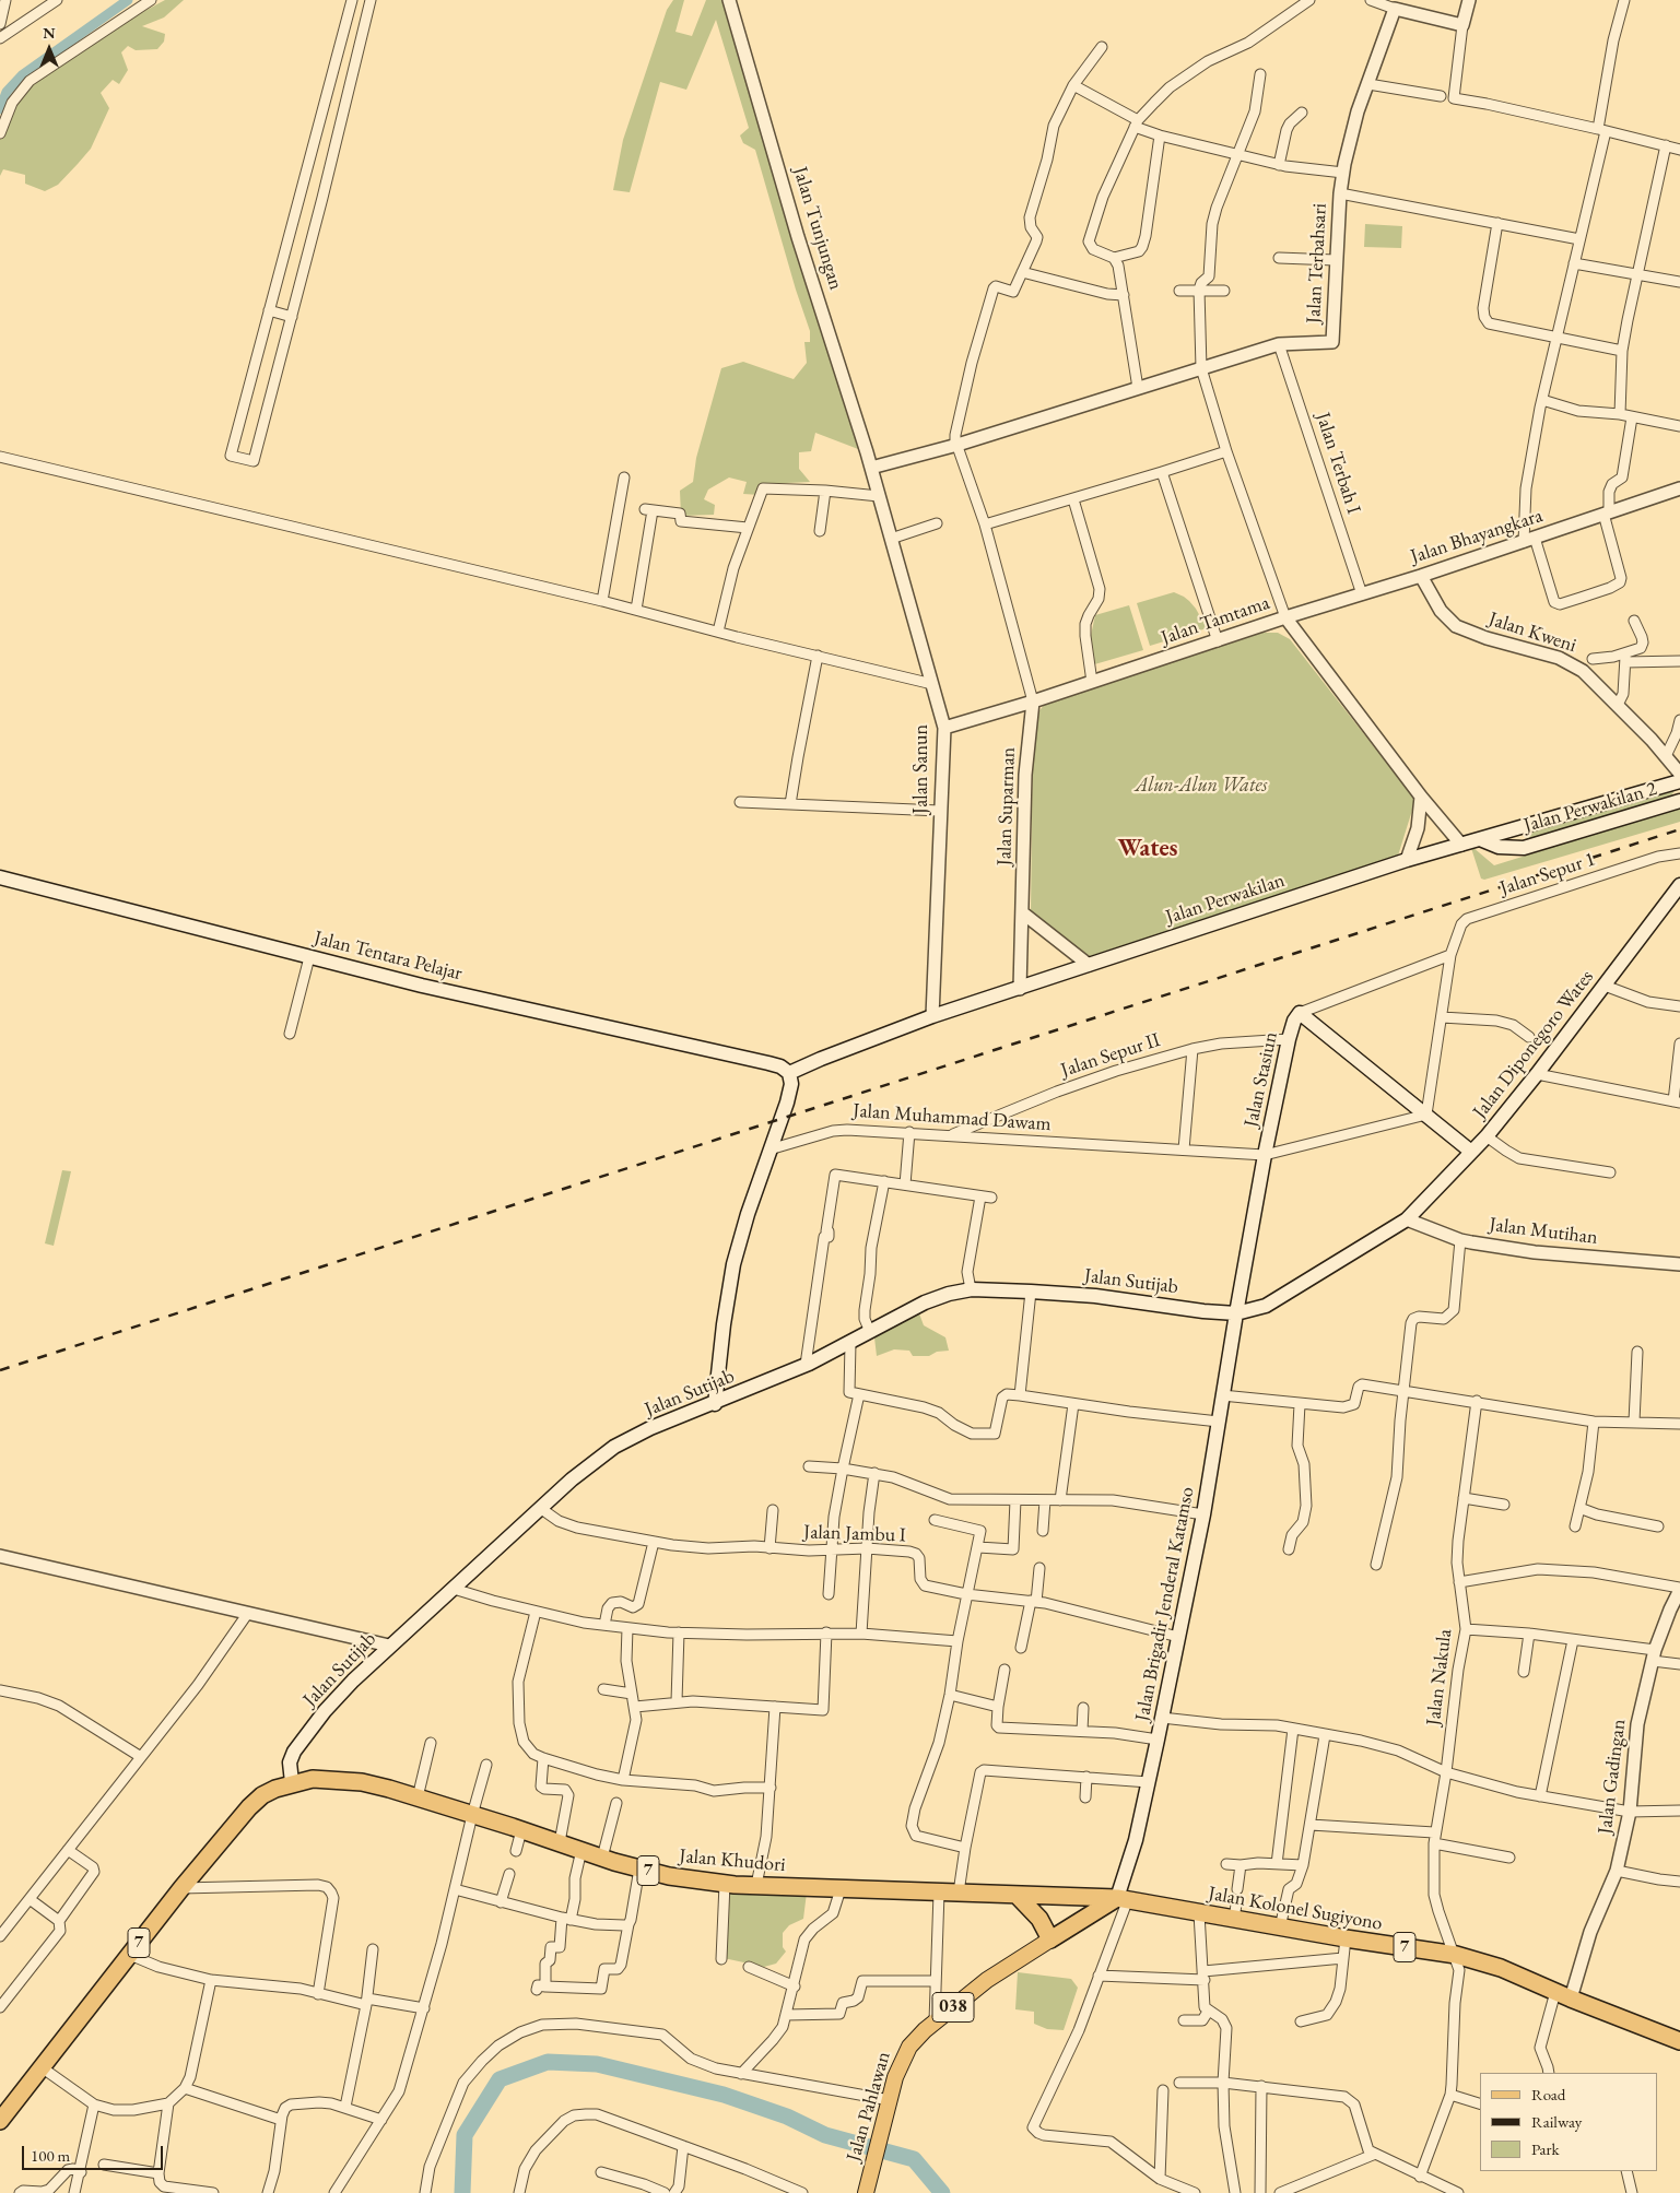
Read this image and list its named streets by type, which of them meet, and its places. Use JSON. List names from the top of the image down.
{
  "streets": {
    "highway": [
      "Jalan Khudori",
      "7",
      "Jalan Kolonel Sugiyono",
      "Jalan Pahlawan"
    ],
    "main road": [
      "Jalan Perwakilan 2",
      "Jalan Perwakilan",
      "Jalan Tentara Pelajar",
      "Jalan Diponegoro Wates",
      "Jalan Stasiun",
      "Jalan Sutijab",
      "Jalan Brigadir Jenderal Katamso",
      "038"
    ],
    "street": [
      "Jalan Tunjungan",
      "Jalan Terbahsari",
      "Jalan Terbah I",
      "Jalan Bhayangkara",
      "Jalan Tamtama",
      "Jalan Kweni",
      "Jalan Sanun",
      "Jalan Suparman",
      "Jalan Sepur 1",
      "Jalan Sepur II",
      "Jalan Muhammad Dawam",
      "Jalan Mutihan",
      "Jalan Jambu I",
      "Jalan Nakula",
      "Jalan Gadingan"
    ]
  },
  "crossings": [
    ["Jalan Tunjungan", "Jalan Terbahsari"],
    ["Jalan Tunjungan", "Jalan Sanun"],
    ["Jalan Terbahsari", "Jalan Terbah I"],
    ["Jalan Terbahsari", "Jalan Sanun"],
    ["Jalan Terbah I", "Jalan Bhayangkara"],
    ["Jalan Bhayangkara", "Jalan Tamtama"],
    ["Jalan Bhayangkara", "Jalan Kweni"],
    ["Jalan Tamtama", "Jalan Sanun"],
    ["Jalan Tamtama", "Jalan Suparman"],
    ["Jalan Tamtama", "Jalan Perwakilan"],
    ["Jalan Sanun", "Jalan Perwakilan"],
    ["Jalan Suparman", "Jalan Perwakilan"],
    ["Jalan Perwakilan 2", "Jalan Perwakilan"],
    ["Jalan Sepur 1", "Jalan Muhammad Dawam"],
    ["Jalan Perwakilan", "Jalan Tentara Pelajar"],
    ["Jalan Diponegoro Wates", "Jalan Mutihan"],
    ["Jalan Diponegoro Wates", "Jalan Sutijab"],
    ["Jalan Sepur II", "Jalan Stasiun"],
    ["Jalan Sepur II", "Jalan Muhammad Dawam"],
    ["Jalan Stasiun", "Jalan Muhammad Dawam"],
    ["Jalan Stasiun", "Jalan Sutijab"],
    ["Jalan Stasiun", "Jalan Brigadir Jenderal Katamso"],
    ["Jalan Mutihan", "Jalan Sutijab"],
    ["Jalan Sutijab", "Jalan Jambu I"],
    ["Jalan Sutijab", "Jalan Brigadir Jenderal Katamso"],
    ["Jalan Sutijab", "Jalan Khudori"],
    ["Jalan Sutijab", "7"],
    ["Jalan Jambu I", "Jalan Brigadir Jenderal Katamso"],
    ["Jalan Brigadir Jenderal Katamso", "Jalan Khudori"],
    ["Jalan Brigadir Jenderal Katamso", "Jalan Kolonel Sugiyono"],
    ["Jalan Brigadir Jenderal Katamso", "Jalan Pahlawan"],
    ["Jalan Nakula", "Jalan Kolonel Sugiyono"],
    ["Jalan Gadingan", "Jalan Kolonel Sugiyono"],
    ["Jalan Khudori", "7"],
    ["Jalan Khudori", "Jalan Kolonel Sugiyono"],
    ["Jalan Khudori", "Jalan Pahlawan"],
    ["Jalan Kolonel Sugiyono", "Jalan Pahlawan"]
  ],
  "districts": ["Wates"],
  "parks": ["Alun-Alun Wates"],
  "legend": ["Road", "Railway", "Park"],
  "scale_bar": "100 m",
  "north": "top"
}
